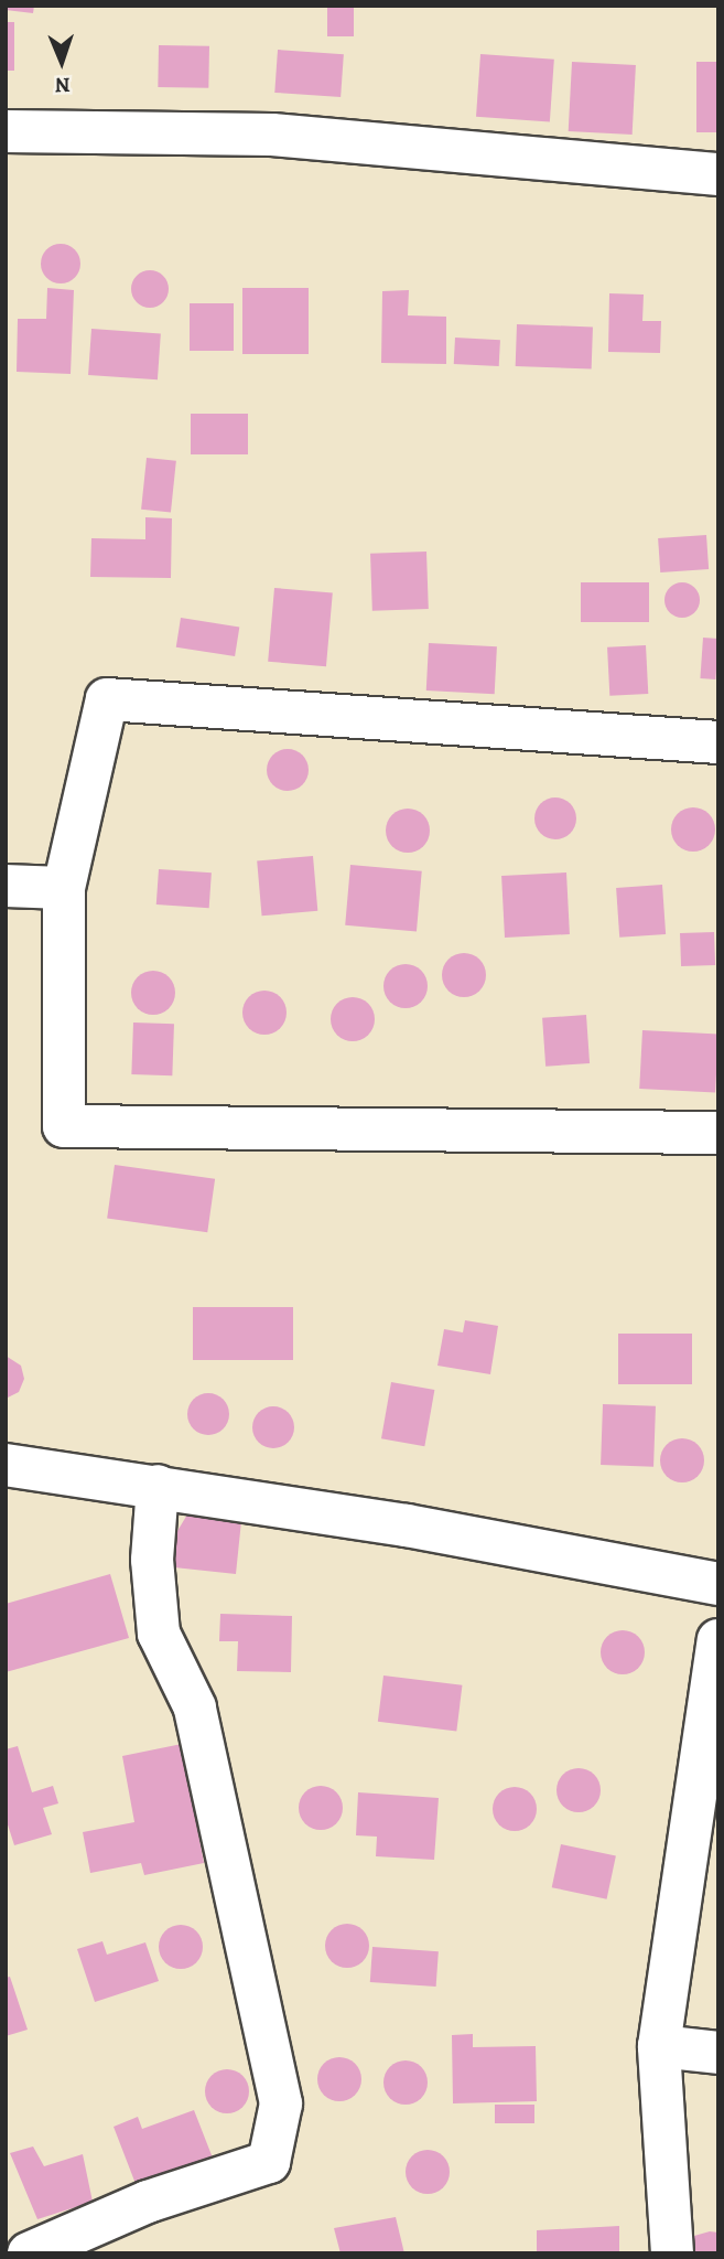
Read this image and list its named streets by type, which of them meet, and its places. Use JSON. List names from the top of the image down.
{
  "north": "bottom"
}
